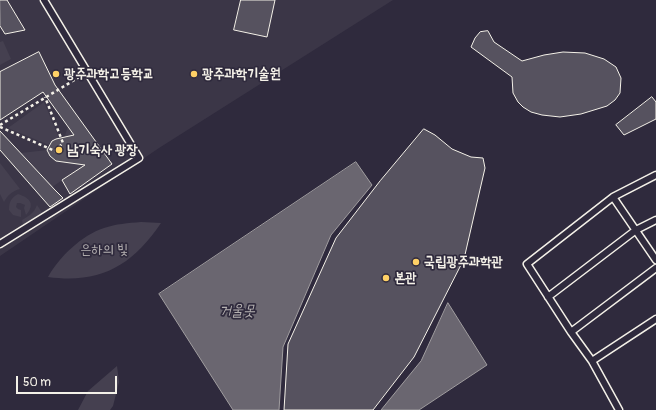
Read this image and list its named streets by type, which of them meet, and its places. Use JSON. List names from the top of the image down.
{
  "water": ["거울못"],
  "parks": ["은하의 빛"],
  "places": [
    "광주과학고등학교",
    "광주과학기술원",
    "남기숙사 광장",
    "국립광주과학관",
    "본관"
  ],
  "scale_bar": "50 m"
}
